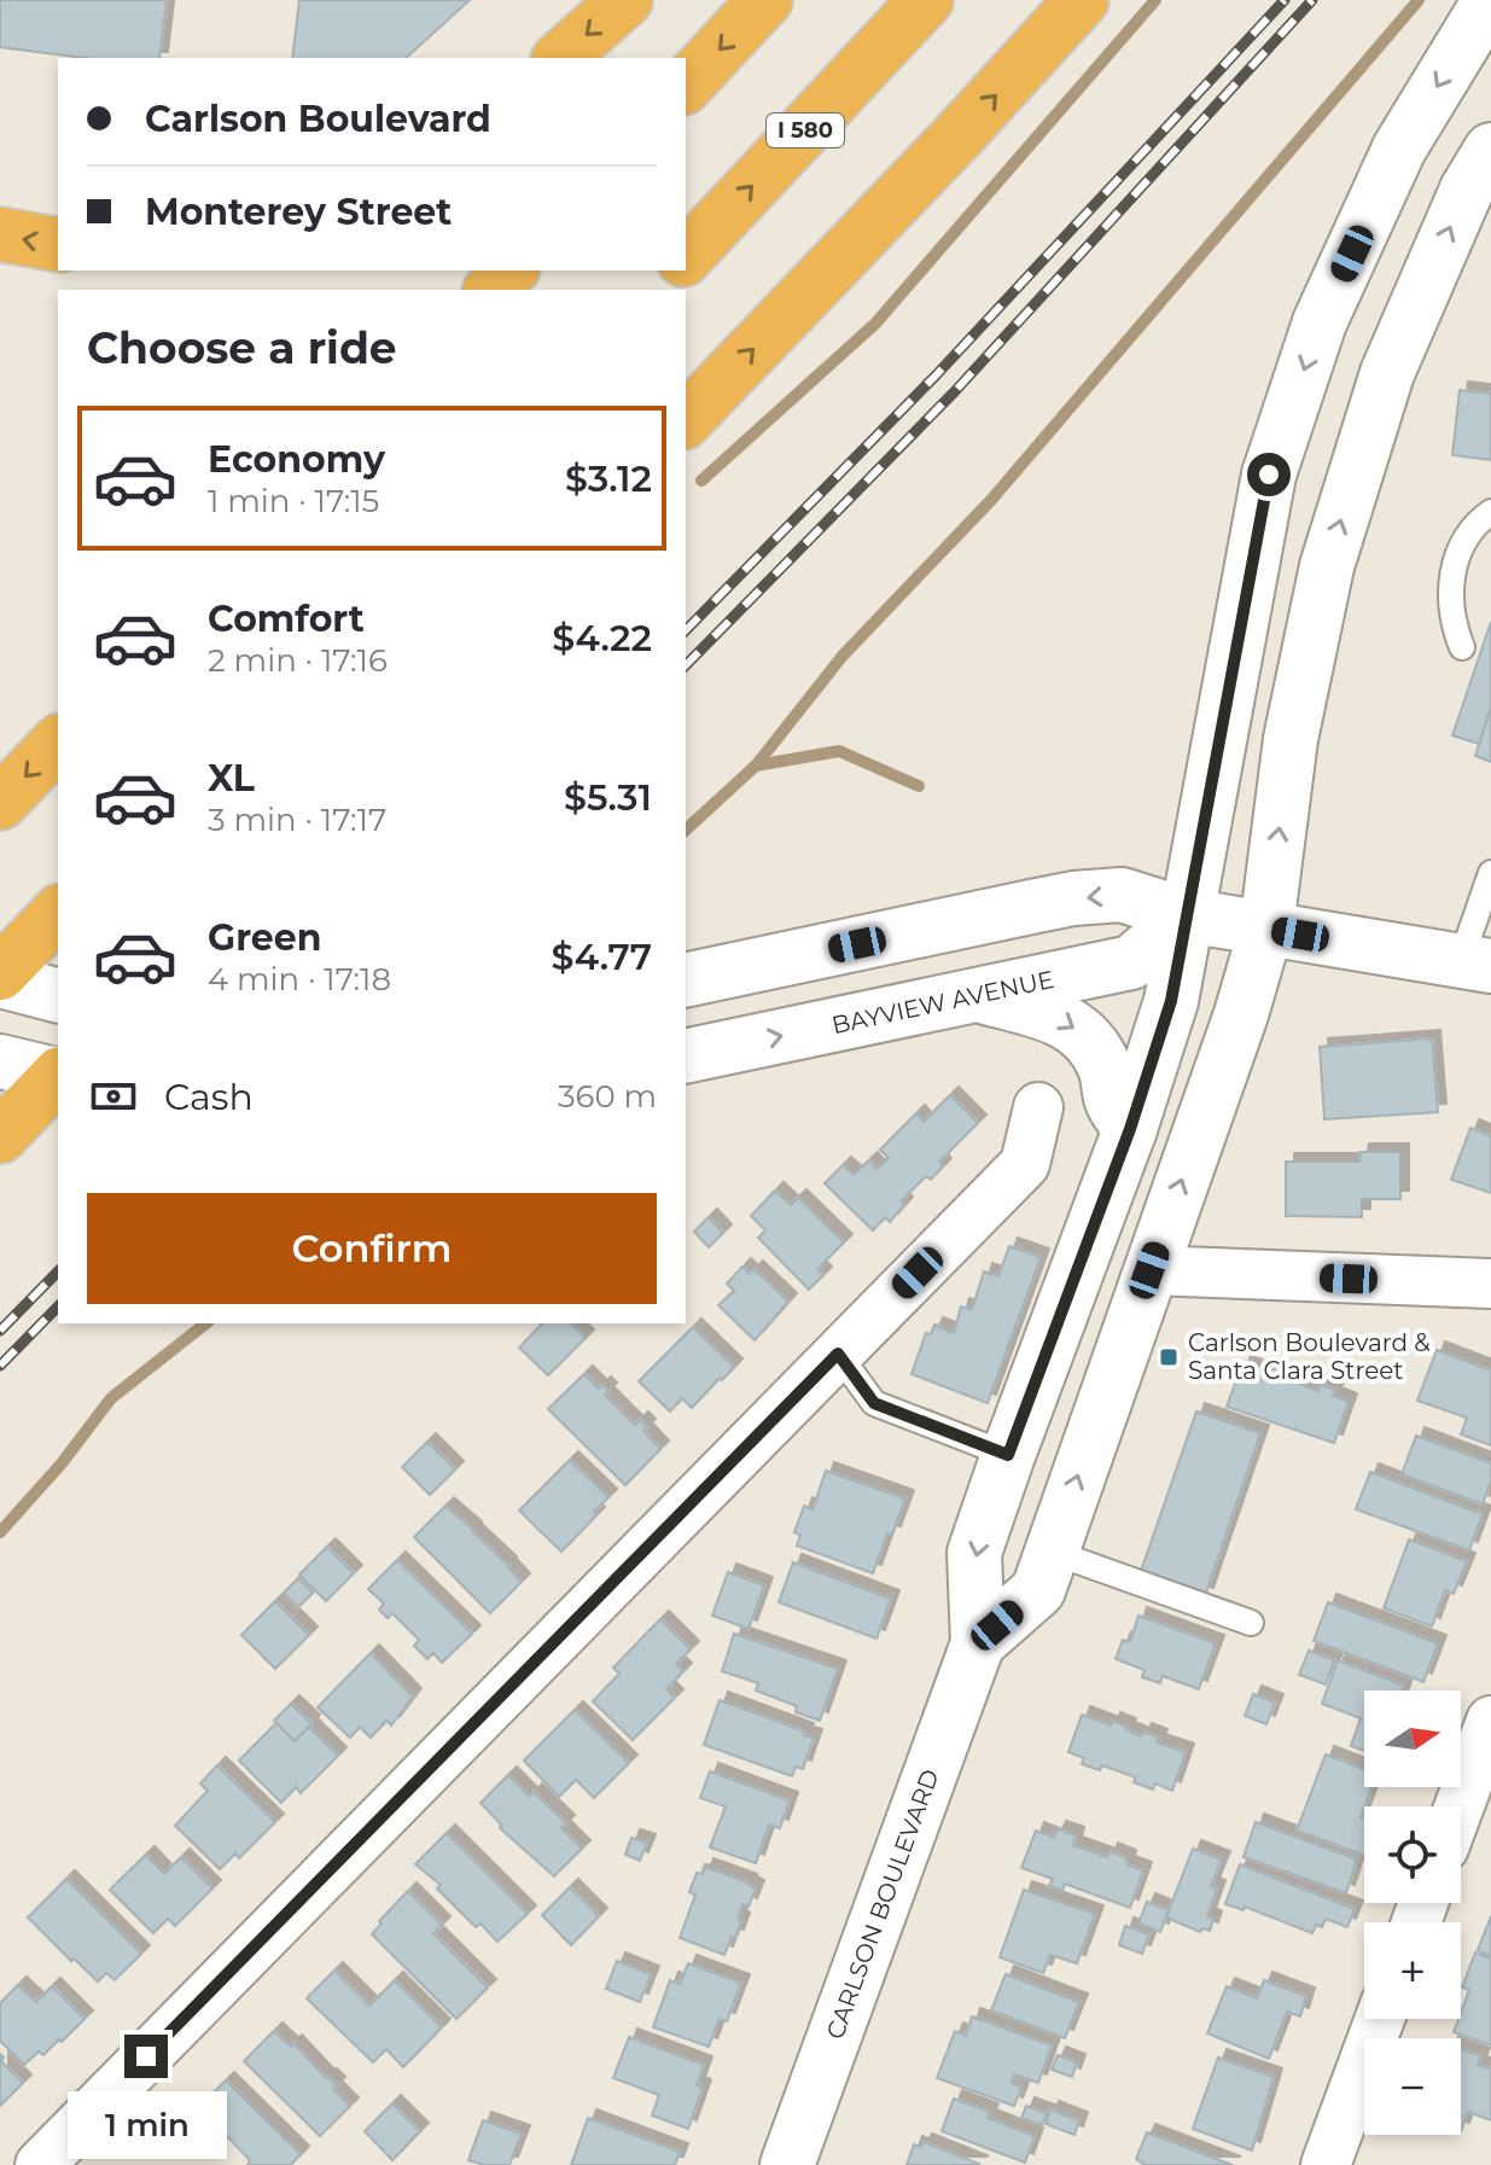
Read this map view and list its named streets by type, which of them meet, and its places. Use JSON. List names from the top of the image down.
{
  "streets": {
    "highway": ["I 580"],
    "main road": ["BAYVIEW AVENUE", "CARLSON BOULEVARD"]
  },
  "crossings": [
    ["BAYVIEW AVENUE", "CARLSON BOULEVARD"]
  ],
  "places": {
    "transit": ["Carlson Boulevard & Santa Clara Street"]
  },
  "north": "right",
  "page": {
    "banner": ["Carlson Boulevard", "Monterey Street"],
    "heading": "Choose a ride",
    "list": [
      {
        "name": "Economy",
        "note": "1 min · 17:15",
        "value": "$3.12"
      },
      {
        "name": "Comfort",
        "note": "2 min · 17:16",
        "value": "$4.22"
      },
      {
        "name": "XL",
        "note": "3 min · 17:17",
        "value": "$5.31"
      },
      {
        "name": "Green",
        "note": "4 min · 17:18",
        "value": "$4.77"
      }
    ],
    "pay": ["Cash", "360 m"],
    "buttons": "Confirm",
    "map_buttons": ["+", "−"],
    "bubble": "1 min"
  }
}
